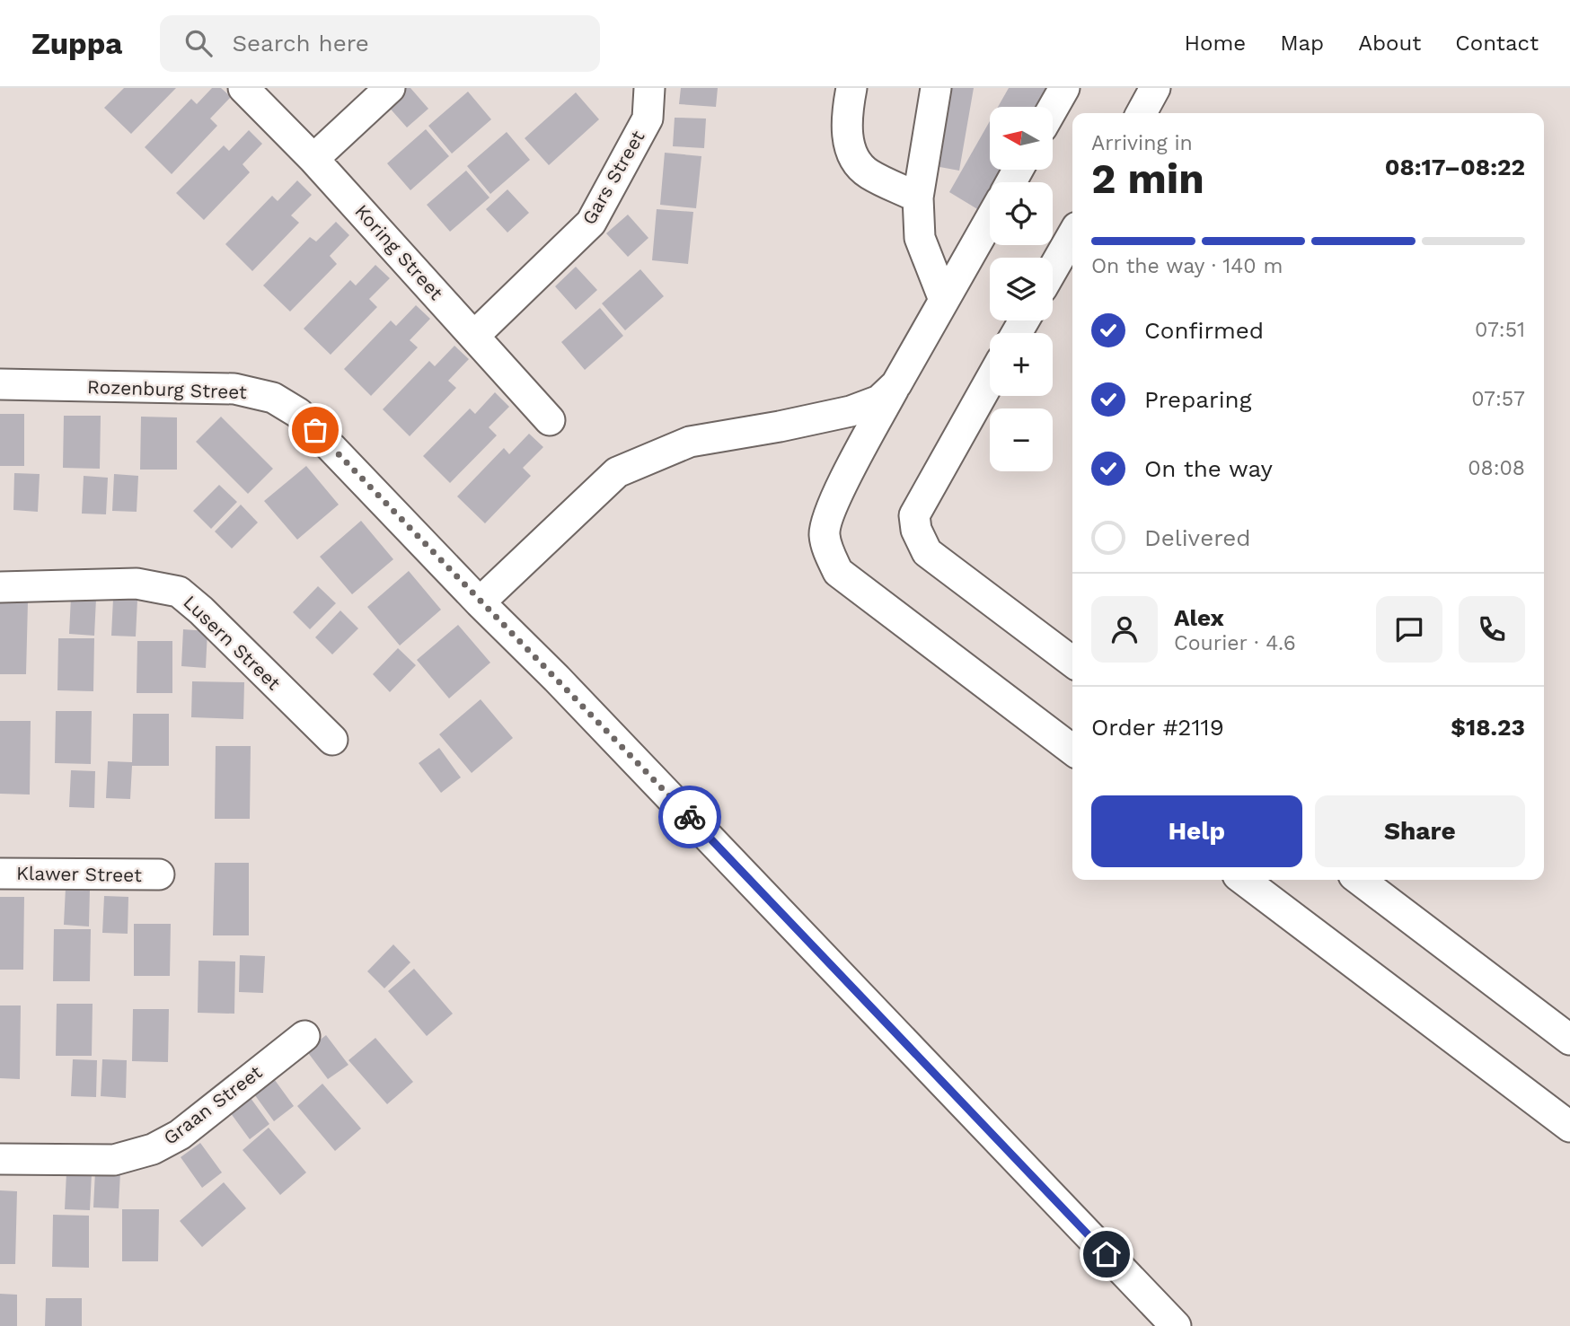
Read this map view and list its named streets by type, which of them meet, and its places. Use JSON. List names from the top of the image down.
{
  "streets": {
    "street": [
      "Gars Street",
      "Koring Street",
      "Rozenburg Street",
      "Lusern Street",
      "Klawer Street",
      "Graan Street"
    ]
  },
  "crossings": [
    ["Gars Street", "Koring Street"]
  ],
  "north": "left",
  "page": {
    "header": "Zuppa",
    "search": "Search here",
    "nav": [
      "Home",
      "Map",
      "About",
      "Contact"
    ],
    "map_buttons": ["+", "−"],
    "heading": ["2 min", "Arriving in", "08:17–08:22"],
    "panel": [
      "Alex",
      "Courier · 4.6",
      "Order #2119",
      "$18.23"
    ],
    "bar": "On the way · 140 m",
    "list": [
      ["Confirmed", "07:51"],
      ["Preparing", "07:57"],
      ["On the way", "08:08"],
      "Delivered"
    ],
    "buttons": ["Help", "Share"]
  }
}
